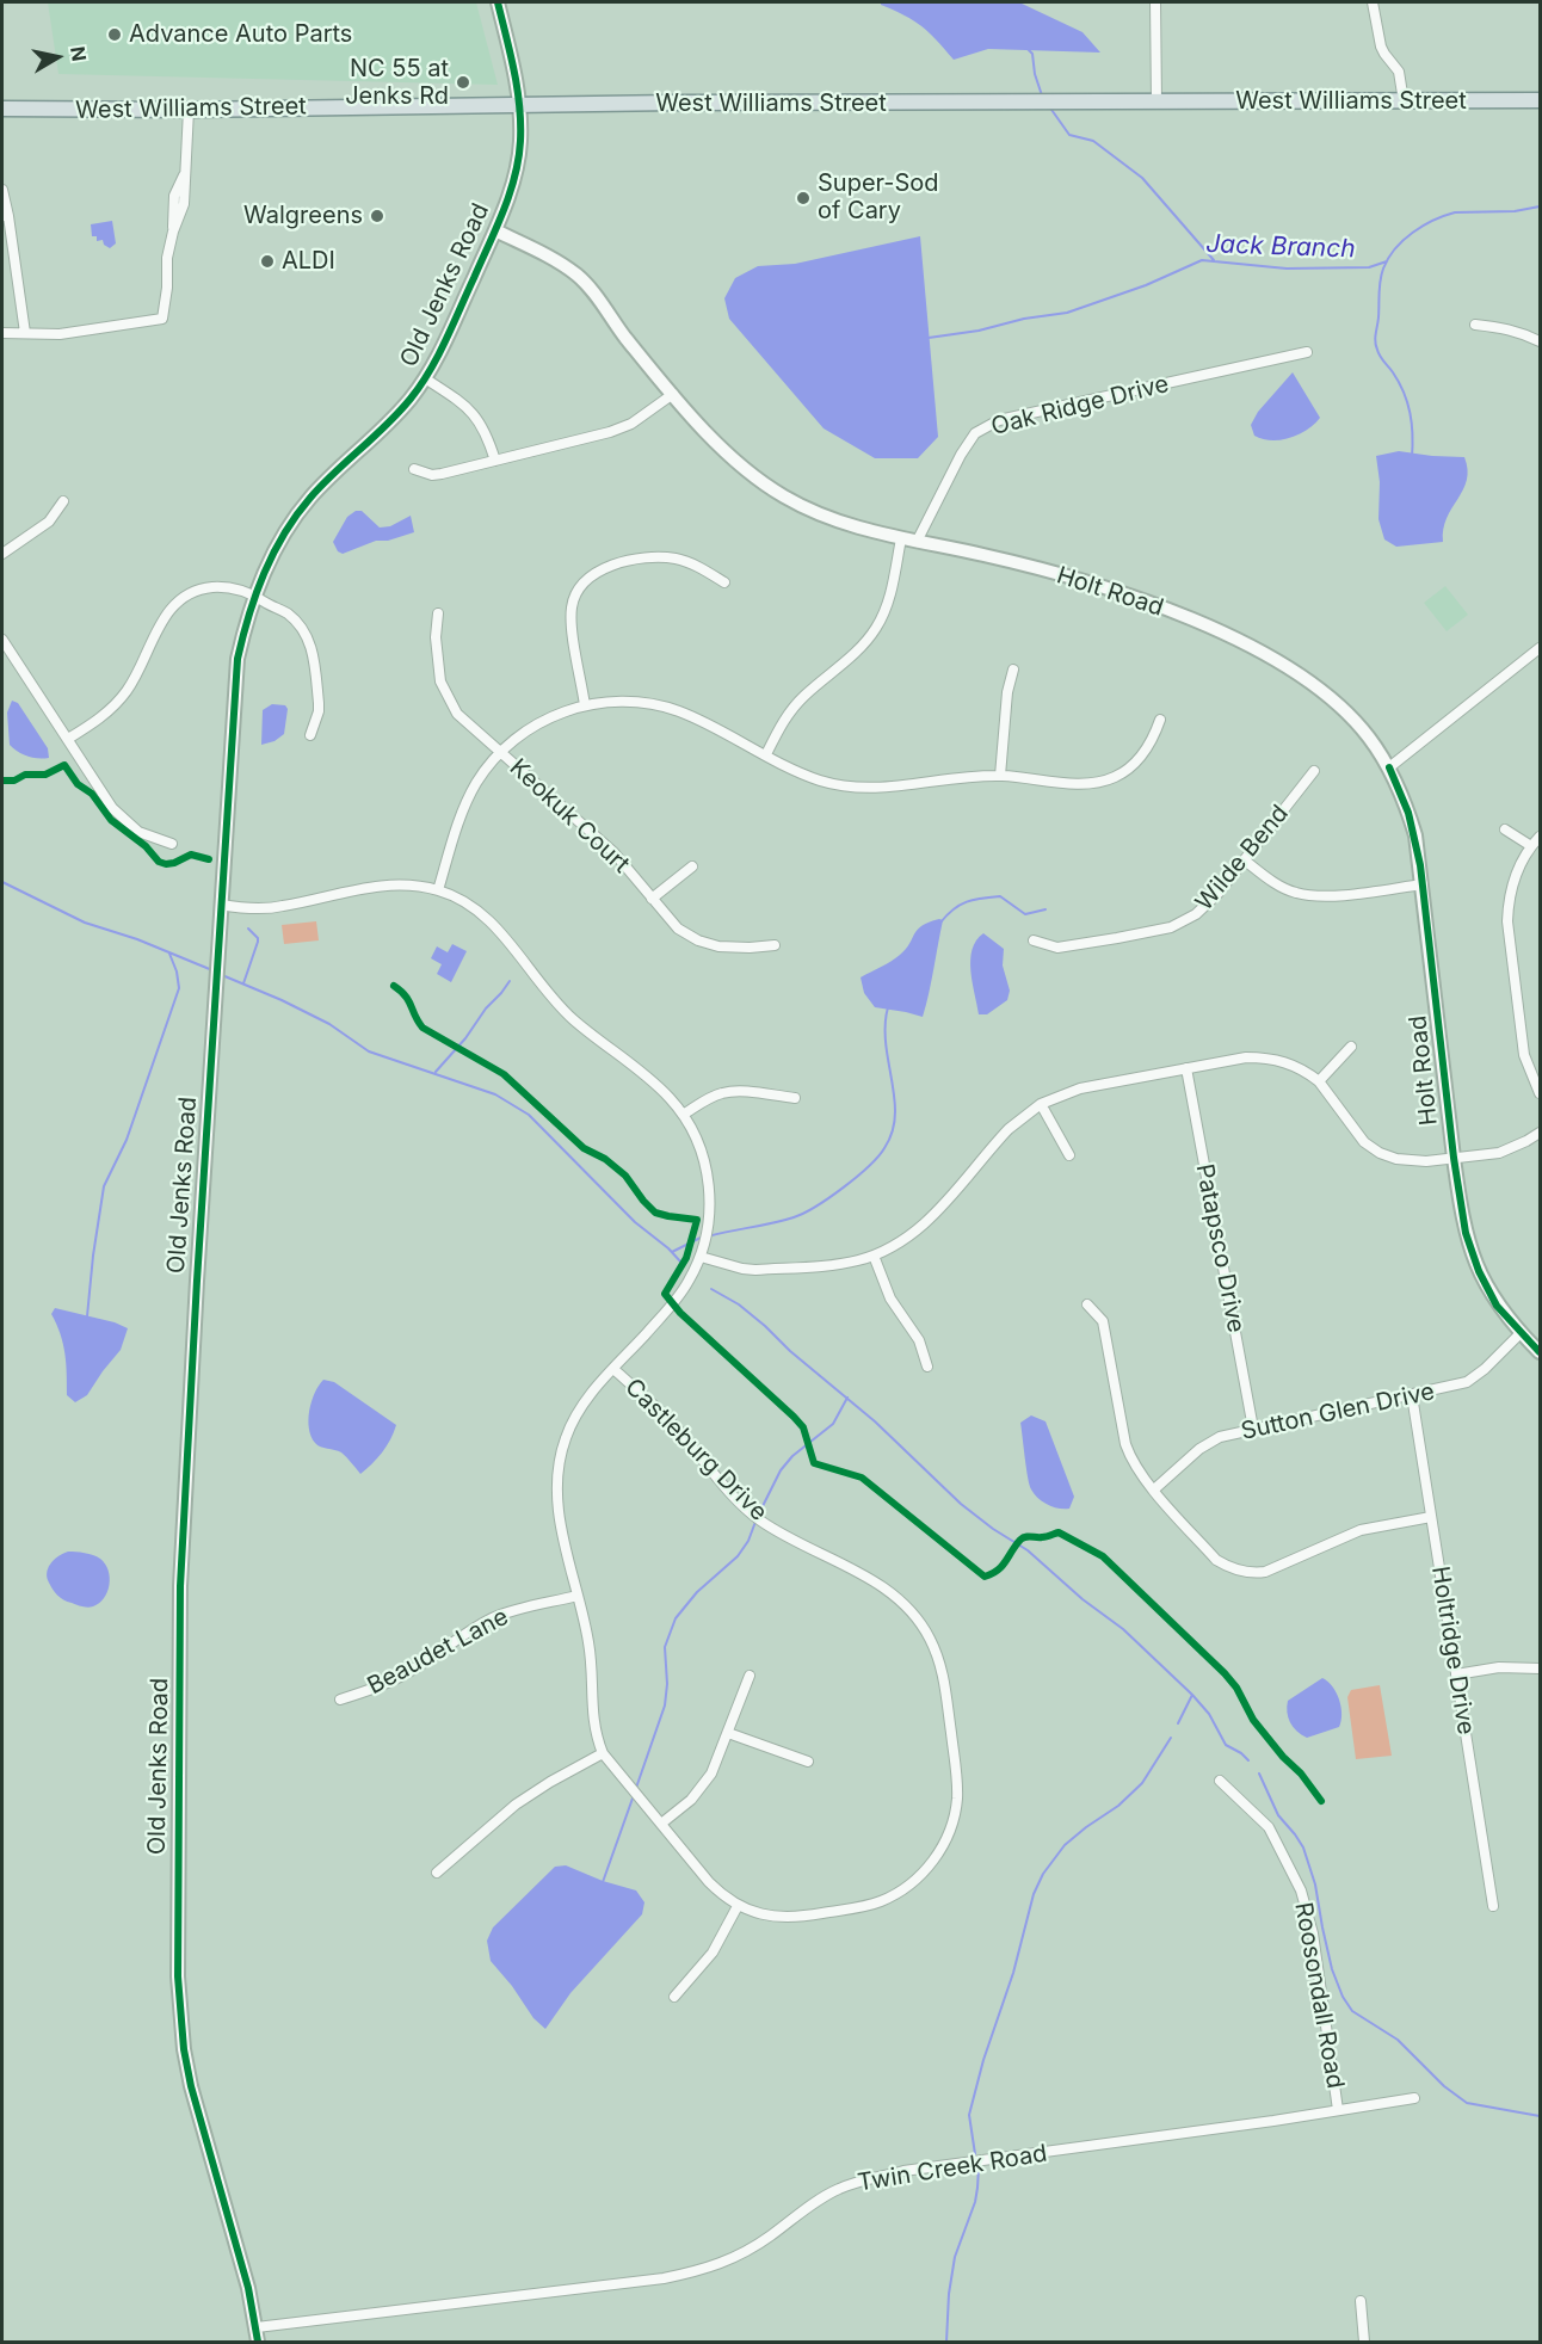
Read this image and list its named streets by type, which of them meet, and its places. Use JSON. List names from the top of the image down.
{
  "streets": {
    "main road": ["West Williams Street"],
    "street": [
      "Old Jenks Road",
      "Oak Ridge Drive",
      "Holt Road",
      "Keokuk Court",
      "Wilde Bend",
      "Patapsco Drive",
      "Sutton Glen Drive",
      "Castleburg Drive",
      "Holtridge Drive",
      "Beaudet Lane",
      "Roosondall Road",
      "Twin Creek Road"
    ]
  },
  "crossings": [
    ["West Williams Street", "Old Jenks Road"],
    ["Old Jenks Road", "Holt Road"],
    ["Old Jenks Road", "Castleburg Drive"],
    ["Old Jenks Road", "Twin Creek Road"],
    ["Oak Ridge Drive", "Holt Road"],
    ["Holt Road", "Sutton Glen Drive"],
    ["Patapsco Drive", "Sutton Glen Drive"],
    ["Sutton Glen Drive", "Holtridge Drive"],
    ["Castleburg Drive", "Beaudet Lane"],
    ["Roosondall Road", "Twin Creek Road"]
  ],
  "water": ["Jack Branch"],
  "places": [
    "Advance Auto Parts",
    "NC 55 at Jenks Rd",
    "Super-Sod of Cary",
    "Walgreens",
    "ALDI"
  ],
  "north": "right"
}
